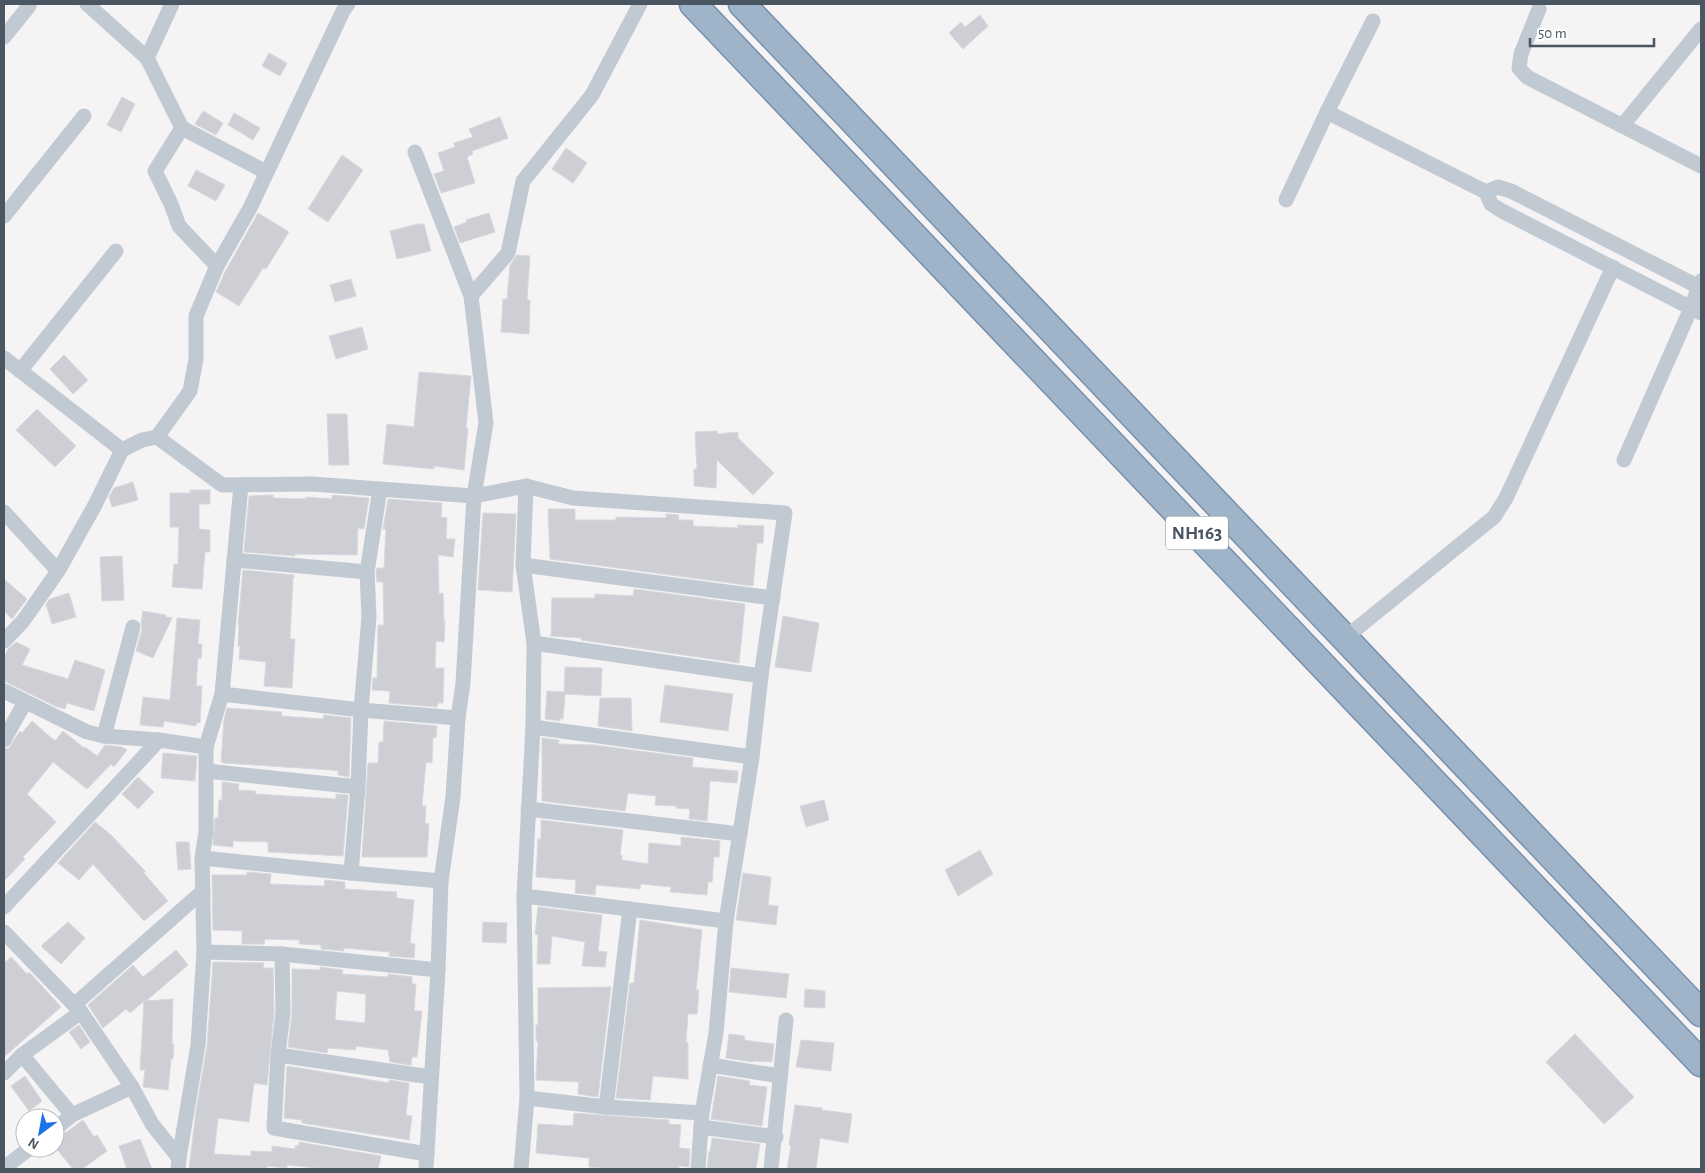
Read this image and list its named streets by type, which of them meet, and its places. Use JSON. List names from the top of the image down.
{
  "streets": {
    "highway": ["NH163"]
  },
  "scale_bar": "50 m",
  "north": "bottom left"
}
